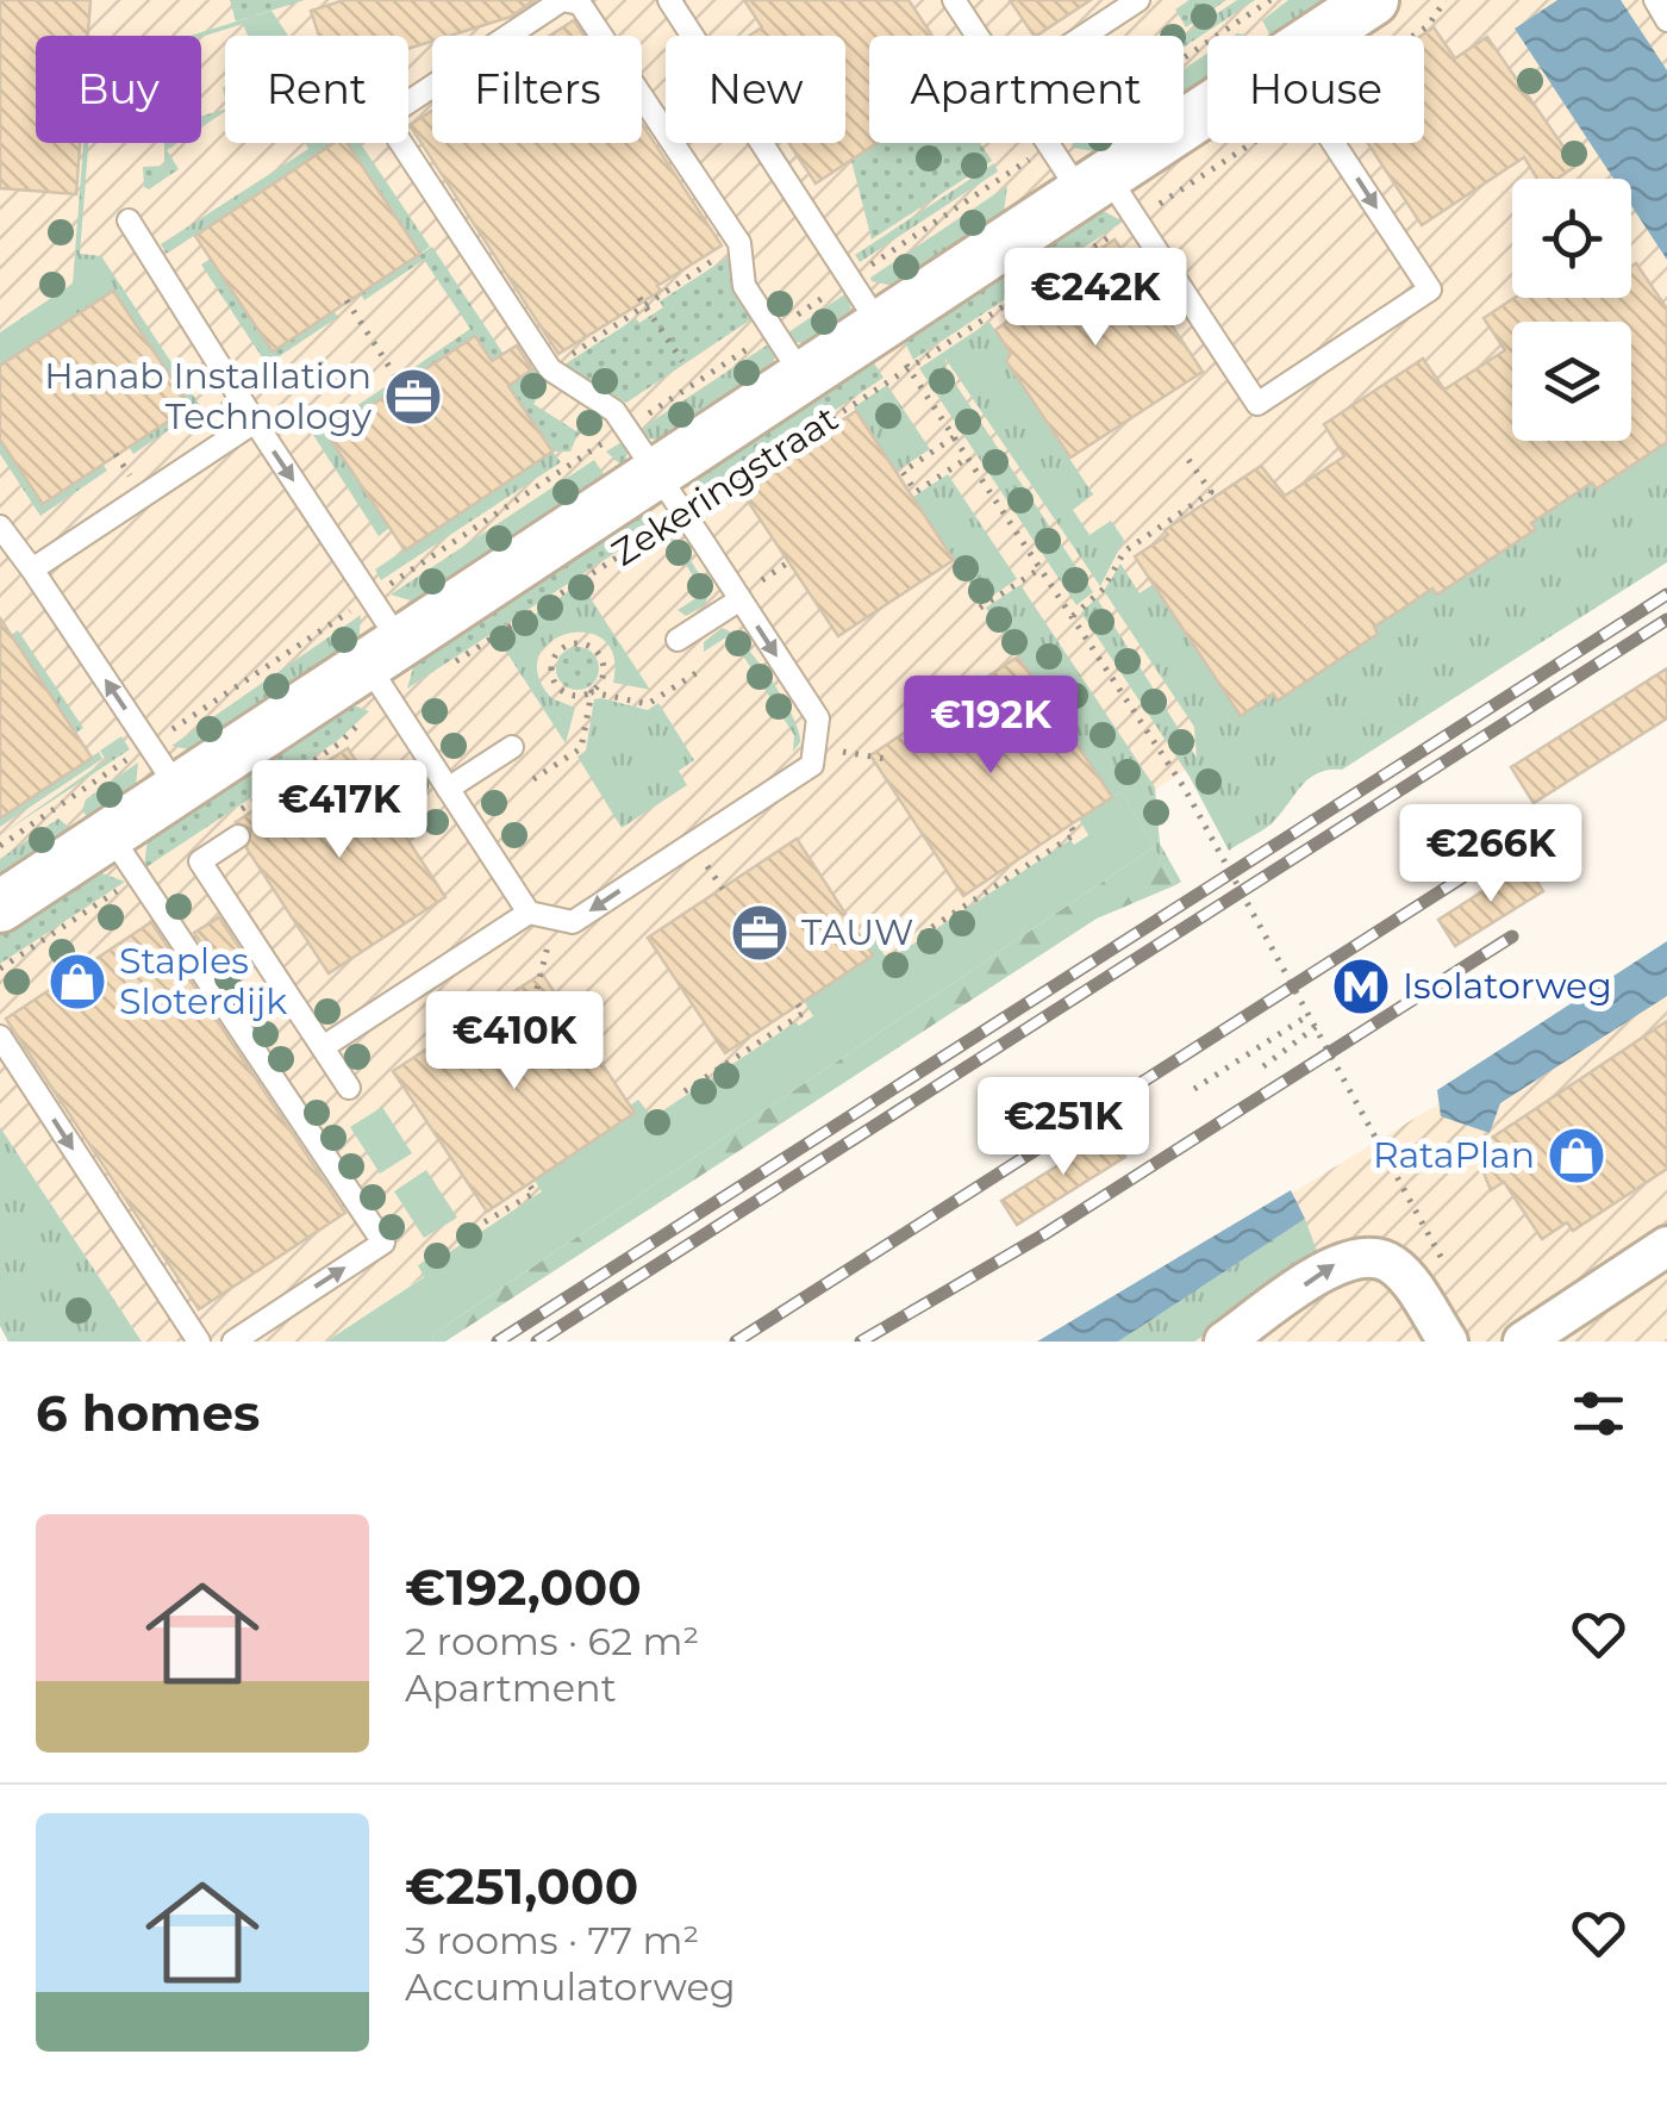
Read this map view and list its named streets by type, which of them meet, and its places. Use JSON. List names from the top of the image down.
{
  "streets": {
    "street": ["Zekeringstraat"]
  },
  "places": {
    "office": ["Hanab Installation Technology", "TAUW"],
    "shop": ["Staples Sloterdijk", "RataPlan"],
    "metro station": ["Isolatorweg"]
  },
  "page": {
    "chip": [
      "Buy",
      "Rent",
      "Filters",
      "New",
      "Apartment",
      "House"
    ],
    "price": [
      "€242K",
      "€192K",
      "€417K",
      "€266K",
      "€410K",
      "€251K"
    ],
    "heading": "6 homes",
    "list": [
      {
        "name": "€192,000",
        "note": "2 rooms · 62 m² · Apartment"
      },
      {
        "name": "€251,000",
        "note": "3 rooms · 77 m² · Accumulatorweg"
      }
    ]
  }
}
